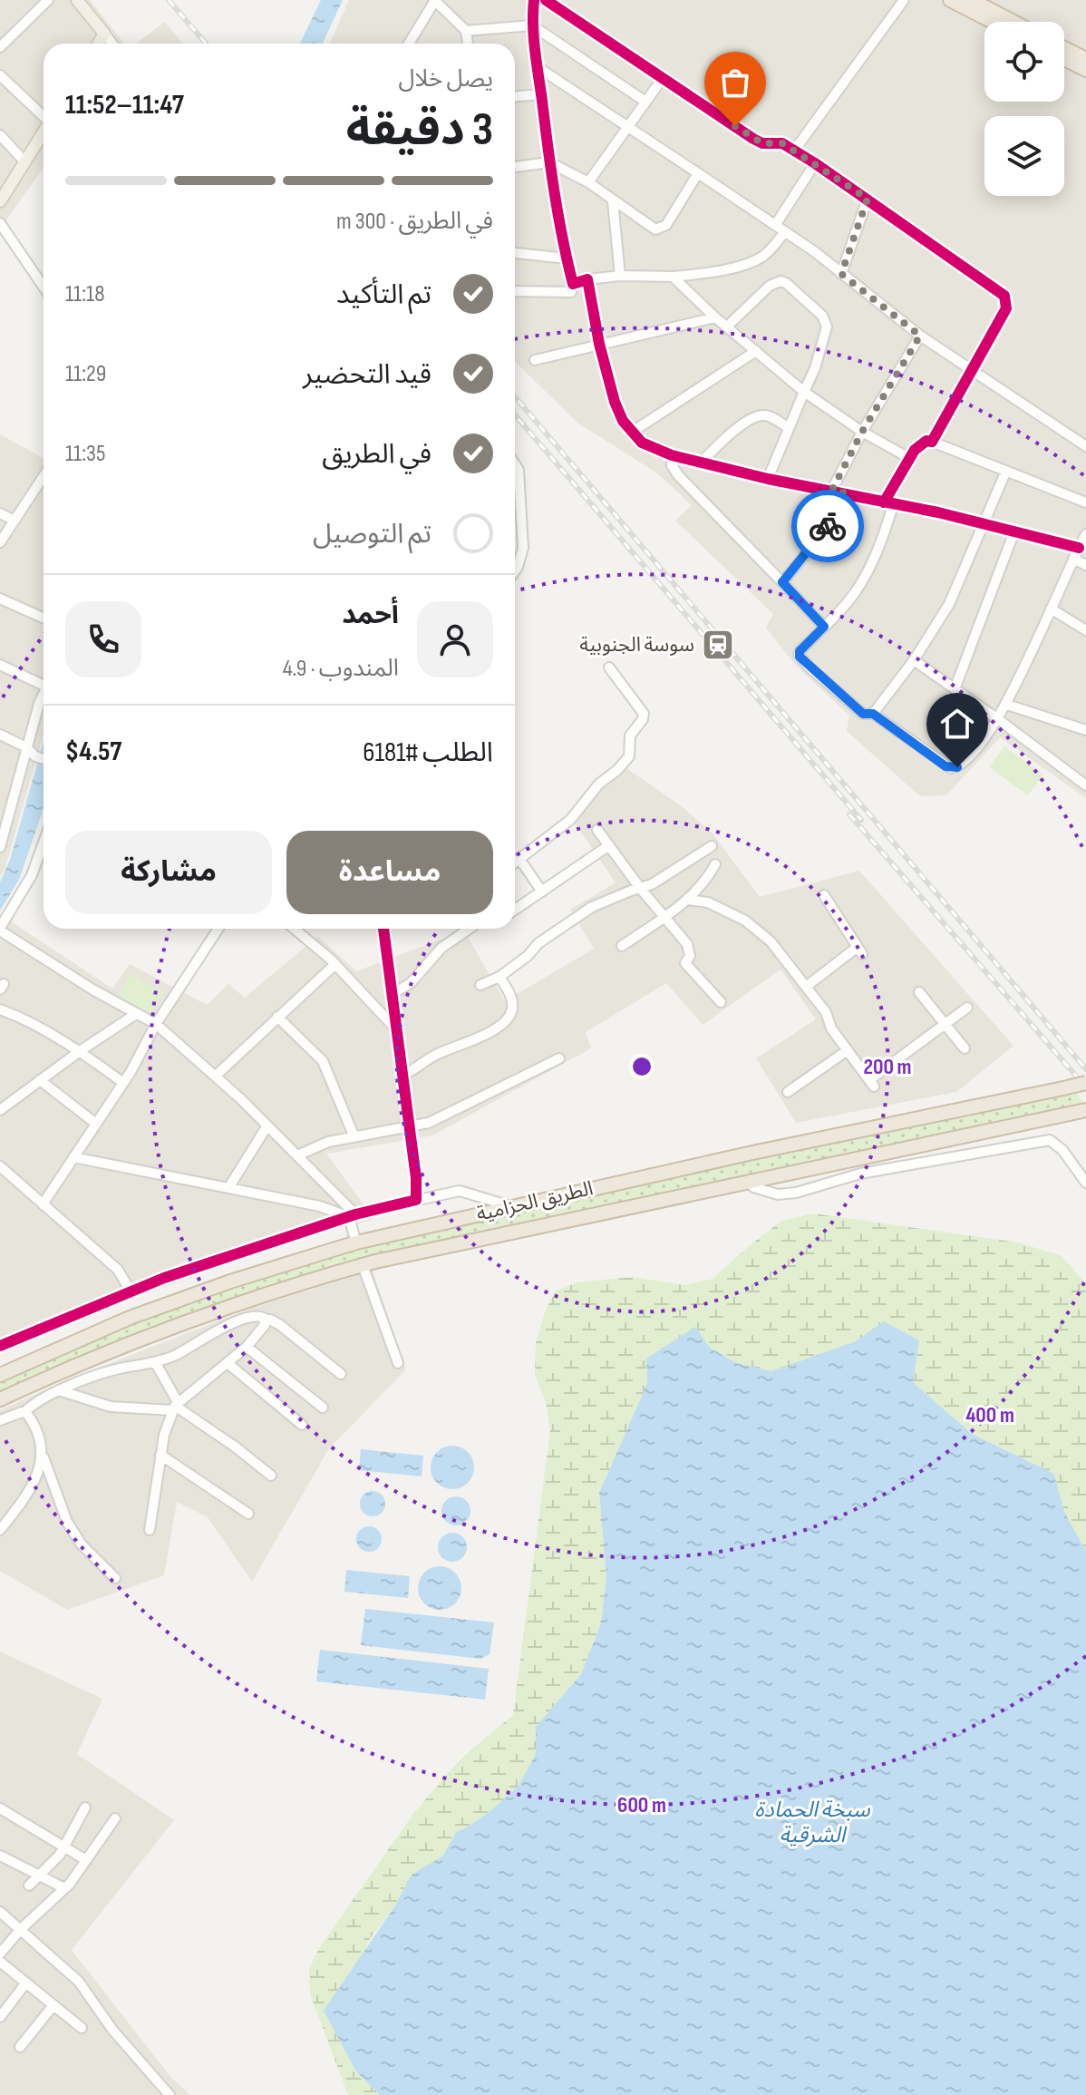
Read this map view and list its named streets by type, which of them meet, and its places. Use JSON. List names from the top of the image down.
{
  "streets": {
    "highway": ["الطريق الحزامية"]
  },
  "water": ["سبخة الحمادة الشرقية"],
  "places": {
    "station": ["سوسة الجنوبية"]
  },
  "page": {
    "heading": ["3 دقيقة", "يصل خلال", "11:47–11:52"],
    "panel": [
      "أحمد",
      "المندوب · 4.9",
      "الطلب #6181",
      "$4.57"
    ],
    "bar": "في الطريق · 300 m",
    "list": [
      ["تم التأكيد", "11:18"],
      ["قيد التحضير", "11:29"],
      ["في الطريق", "11:35"],
      "تم التوصيل"
    ],
    "buttons": ["مساعدة", "مشاركة"]
  },
  "rings": ["200 m", "400 m", "600 m"]
}
